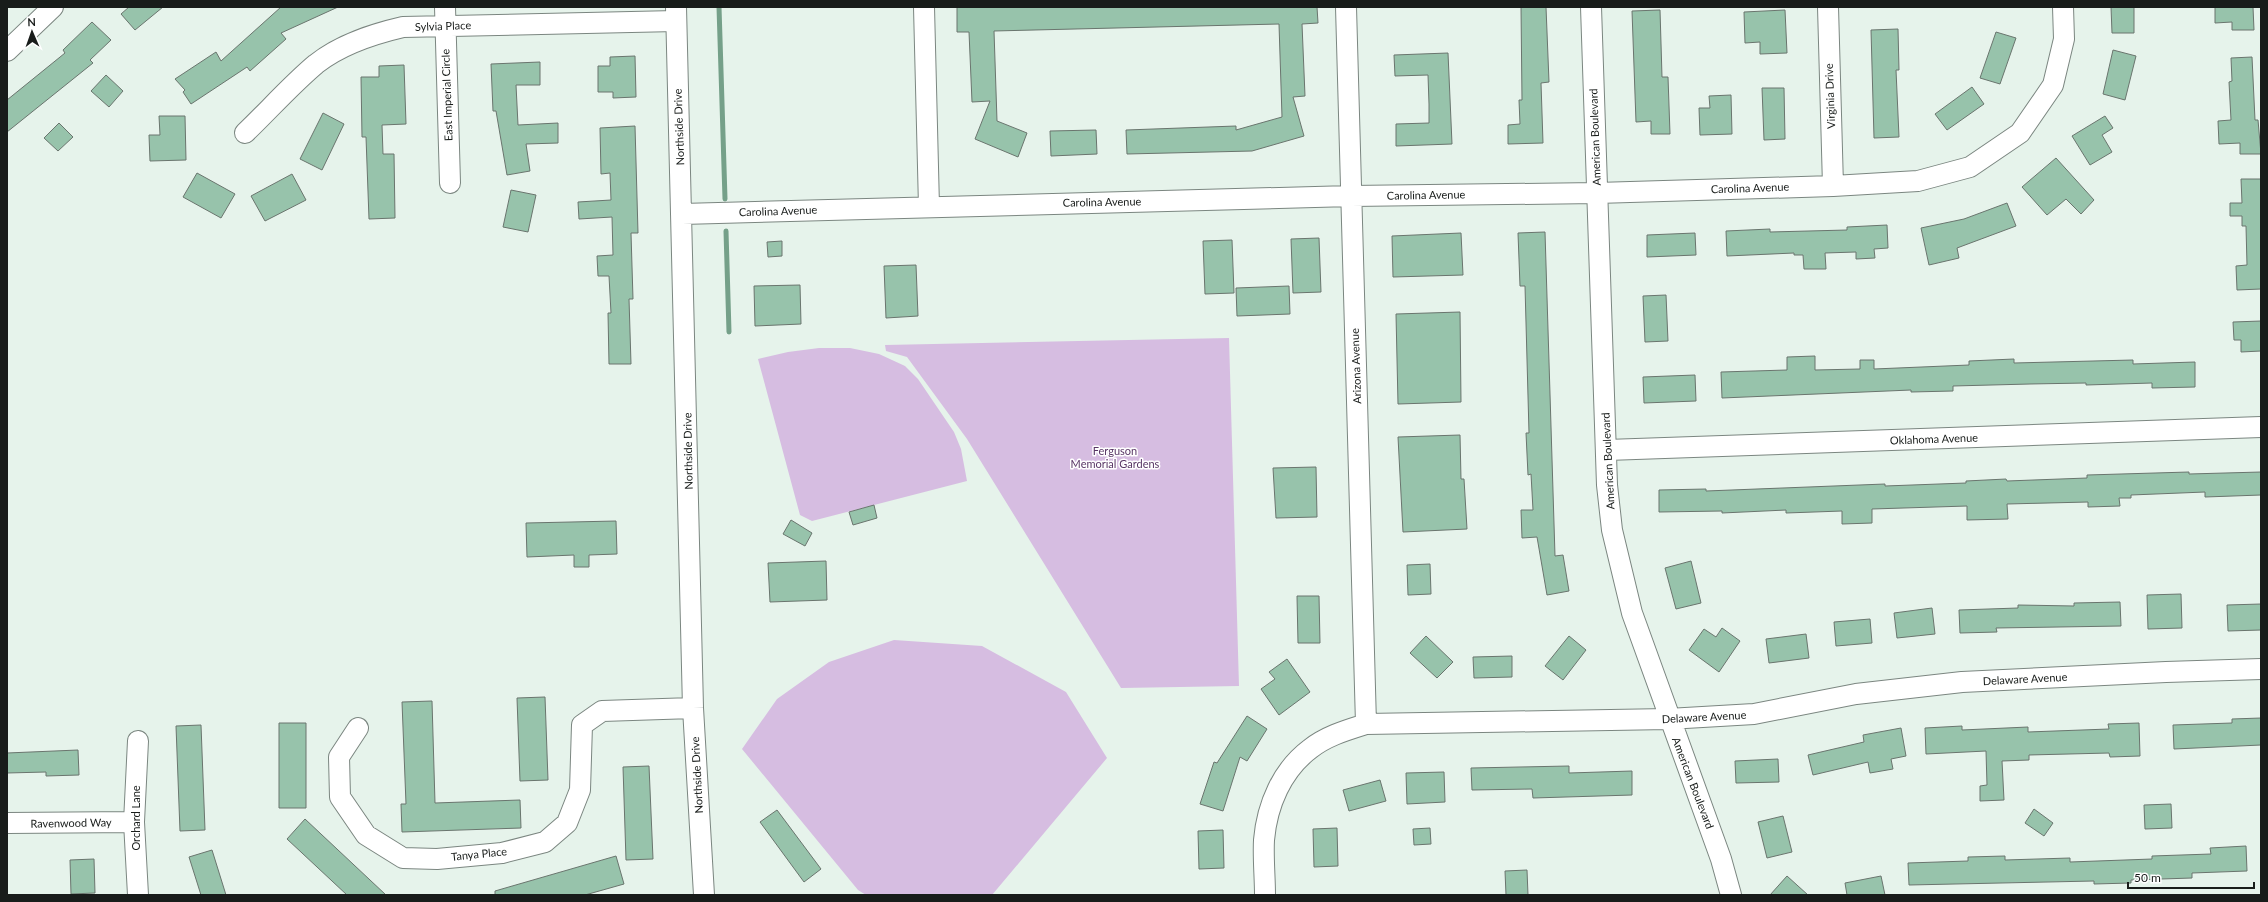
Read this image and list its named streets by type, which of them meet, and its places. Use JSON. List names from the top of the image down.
{
  "streets": {
    "street": [
      "Sylvia Place",
      "East Imperial Circle",
      "Virginia Drive",
      "Northside Drive",
      "American Boulevard",
      "Carolina Avenue",
      "Arizona Avenue",
      "Oklahoma Avenue",
      "Delaware Avenue",
      "Orchard Lane",
      "Ravenwood Way",
      "Tanya Place"
    ]
  },
  "crossings": [
    ["Sylvia Place", "East Imperial Circle"],
    ["Sylvia Place", "Northside Drive"],
    ["Virginia Drive", "Carolina Avenue"],
    ["Northside Drive", "Carolina Avenue"],
    ["Northside Drive", "Tanya Place"],
    ["American Boulevard", "Carolina Avenue"],
    ["American Boulevard", "Oklahoma Avenue"],
    ["American Boulevard", "Delaware Avenue"],
    ["Carolina Avenue", "Arizona Avenue"],
    ["Arizona Avenue", "Delaware Avenue"],
    ["Orchard Lane", "Ravenwood Way"]
  ],
  "parks": ["Ferguson Memorial Gardens"],
  "scale_bar": "50 m",
  "north": "top"
}
